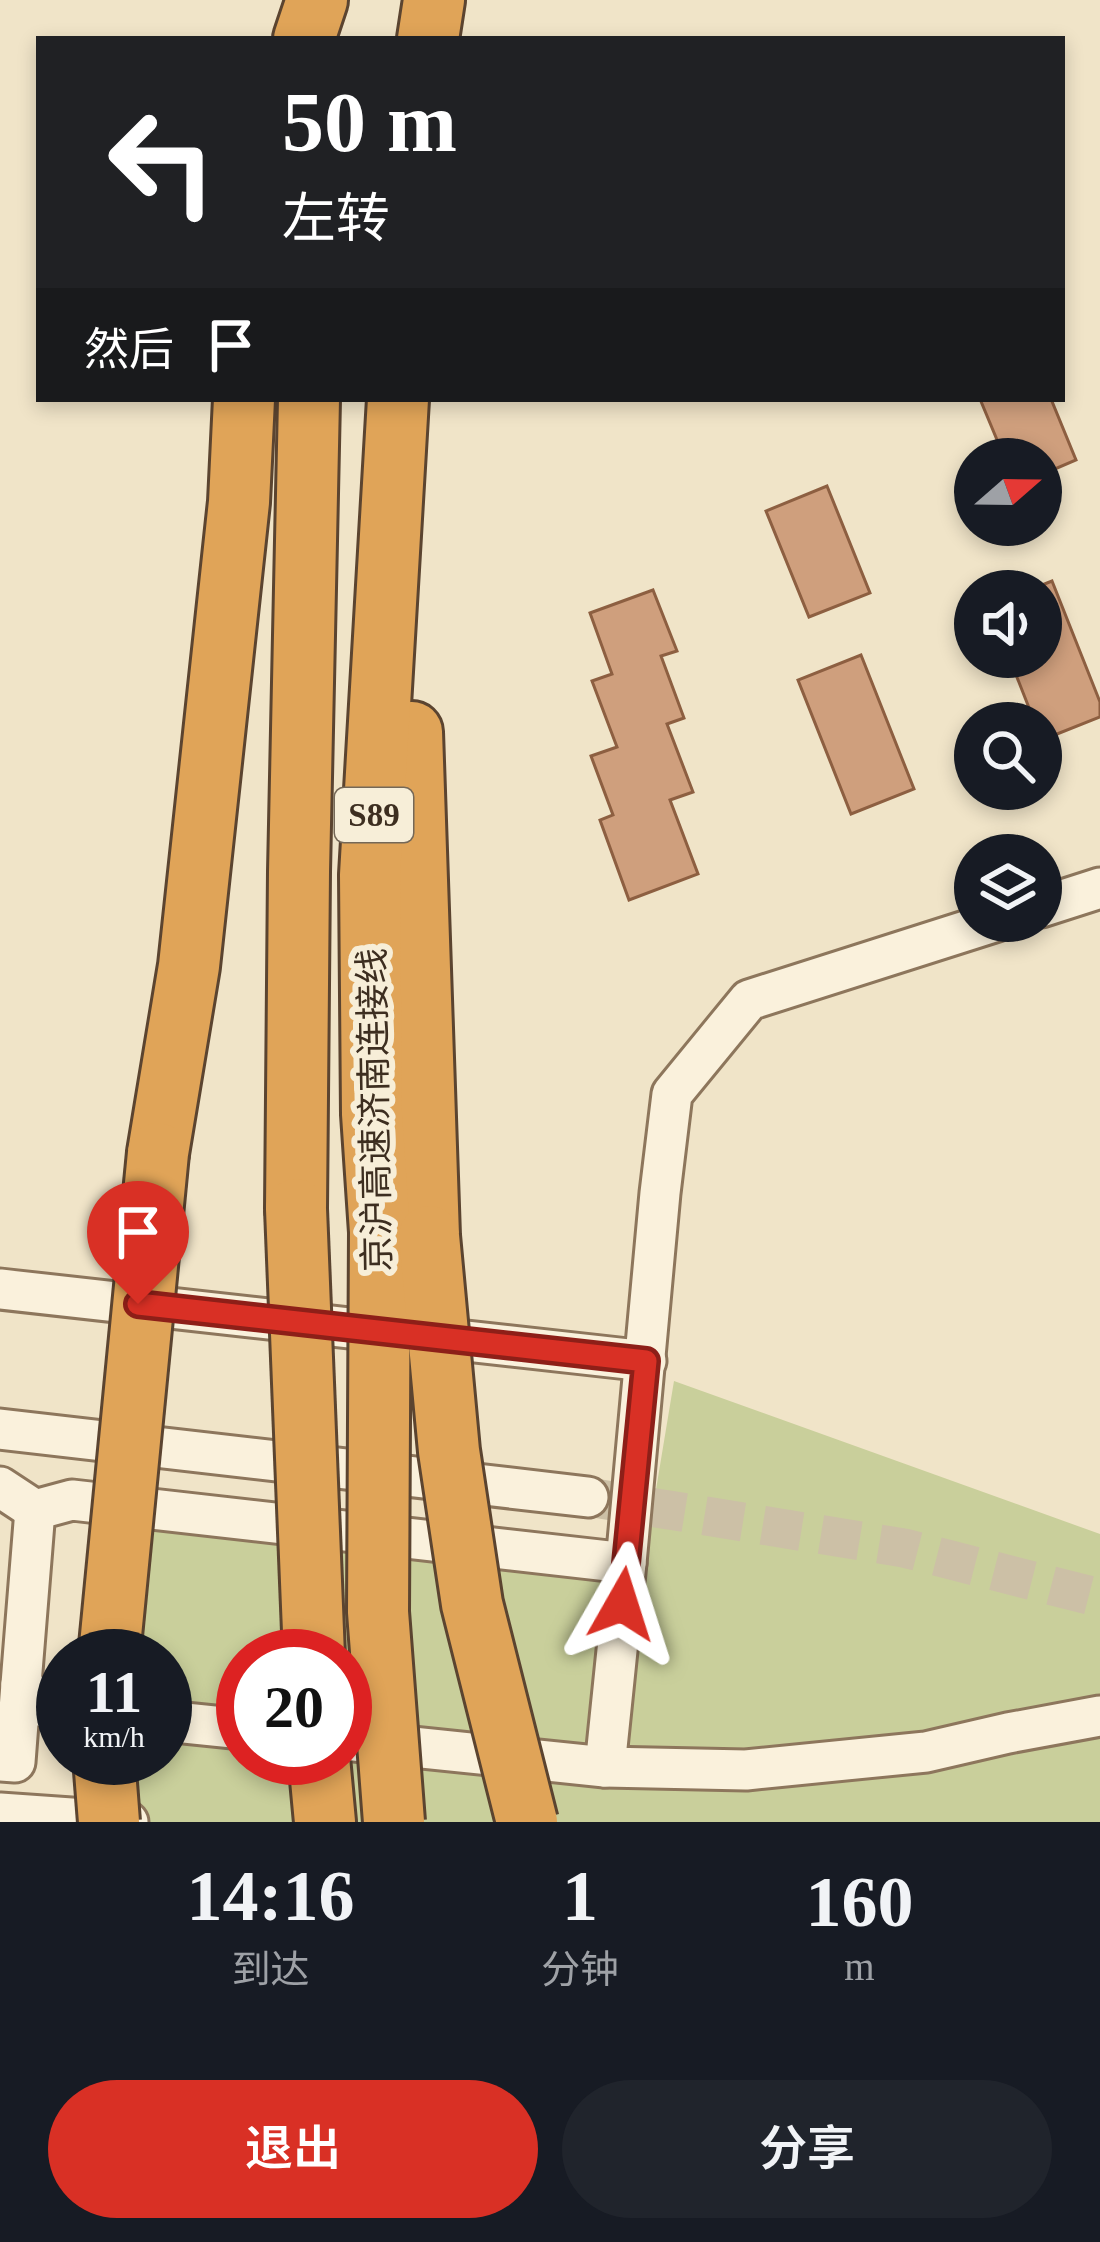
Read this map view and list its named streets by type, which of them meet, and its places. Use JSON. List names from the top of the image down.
{
  "streets": {
    "highway": ["S89", "京沪高速济南连接线"]
  },
  "north": "right",
  "page": {
    "turn": ["50 m", "左转"],
    "then": "然后",
    "speed": "11 km/h",
    "limit": "20",
    "eta": [
      "14:16",
      "到达",
      "1",
      "分钟",
      "160",
      "m"
    ],
    "buttons": ["退出", "分享"]
  }
}
